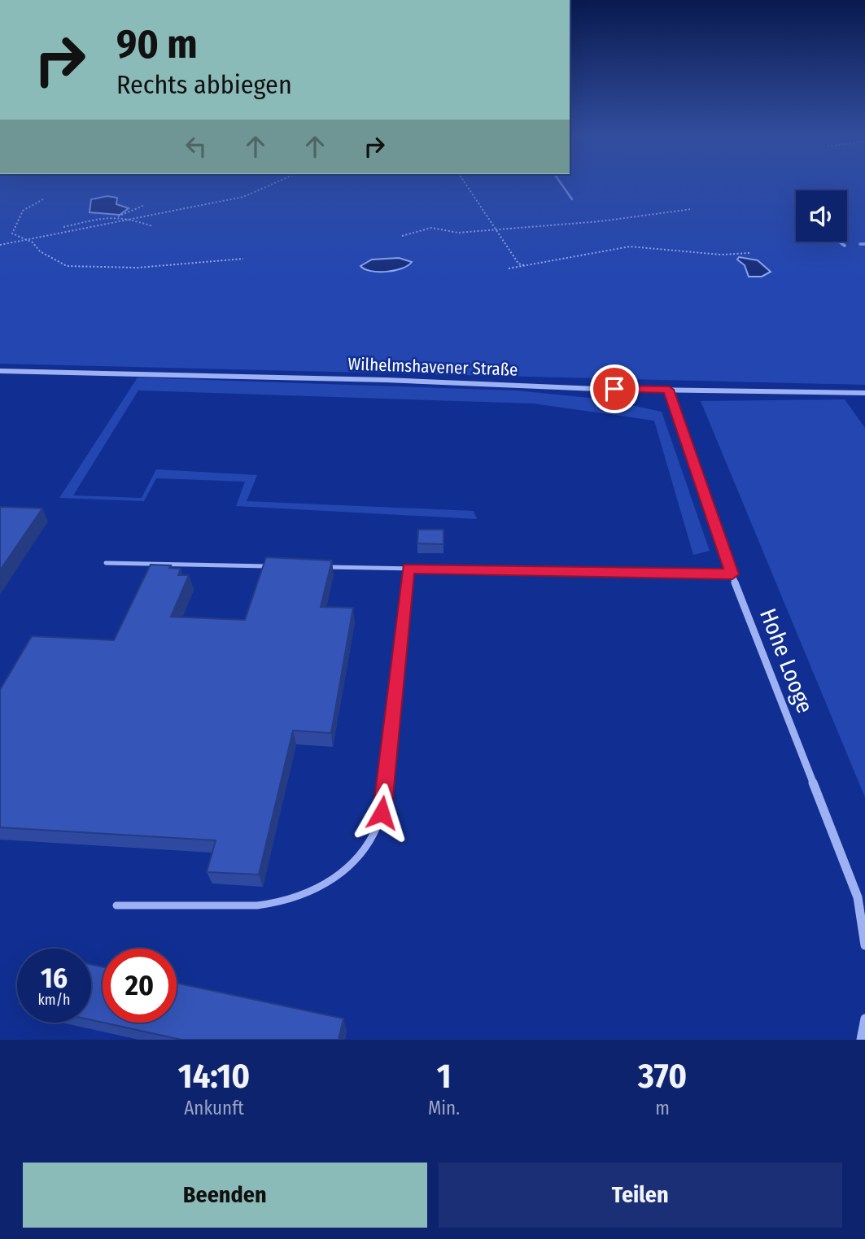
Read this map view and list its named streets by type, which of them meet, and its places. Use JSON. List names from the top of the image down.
{
  "streets": {
    "street": ["Wilhelmshavener Straße", "Hohe Looge"]
  },
  "crossings": [
    ["Wilhelmshavener Straße", "Hohe Looge"]
  ],
  "page": {
    "turn": ["90 m", "Rechts abbiegen"],
    "speed": "16 km/h",
    "limit": "20",
    "eta": [
      "14:10",
      "Ankunft",
      "1",
      "Min.",
      "370",
      "m"
    ],
    "buttons": ["Beenden", "Teilen"]
  }
}
